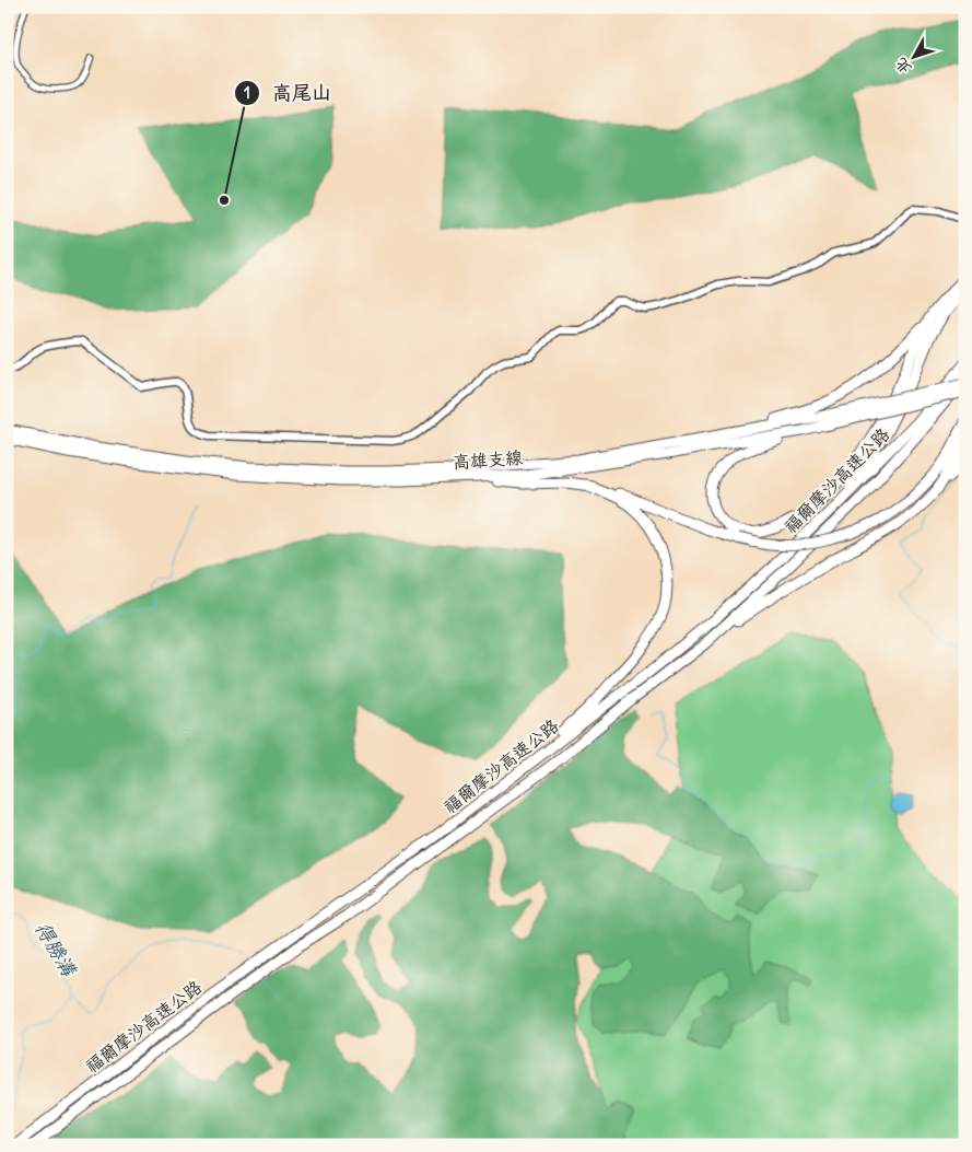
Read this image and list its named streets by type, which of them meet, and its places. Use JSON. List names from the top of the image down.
{
  "streets": {
    "highway": ["高雄支線", "福爾摩沙高速公路"]
  },
  "water": ["得勝溝"],
  "places": ["高尾山"],
  "north": "bottom left"
}
